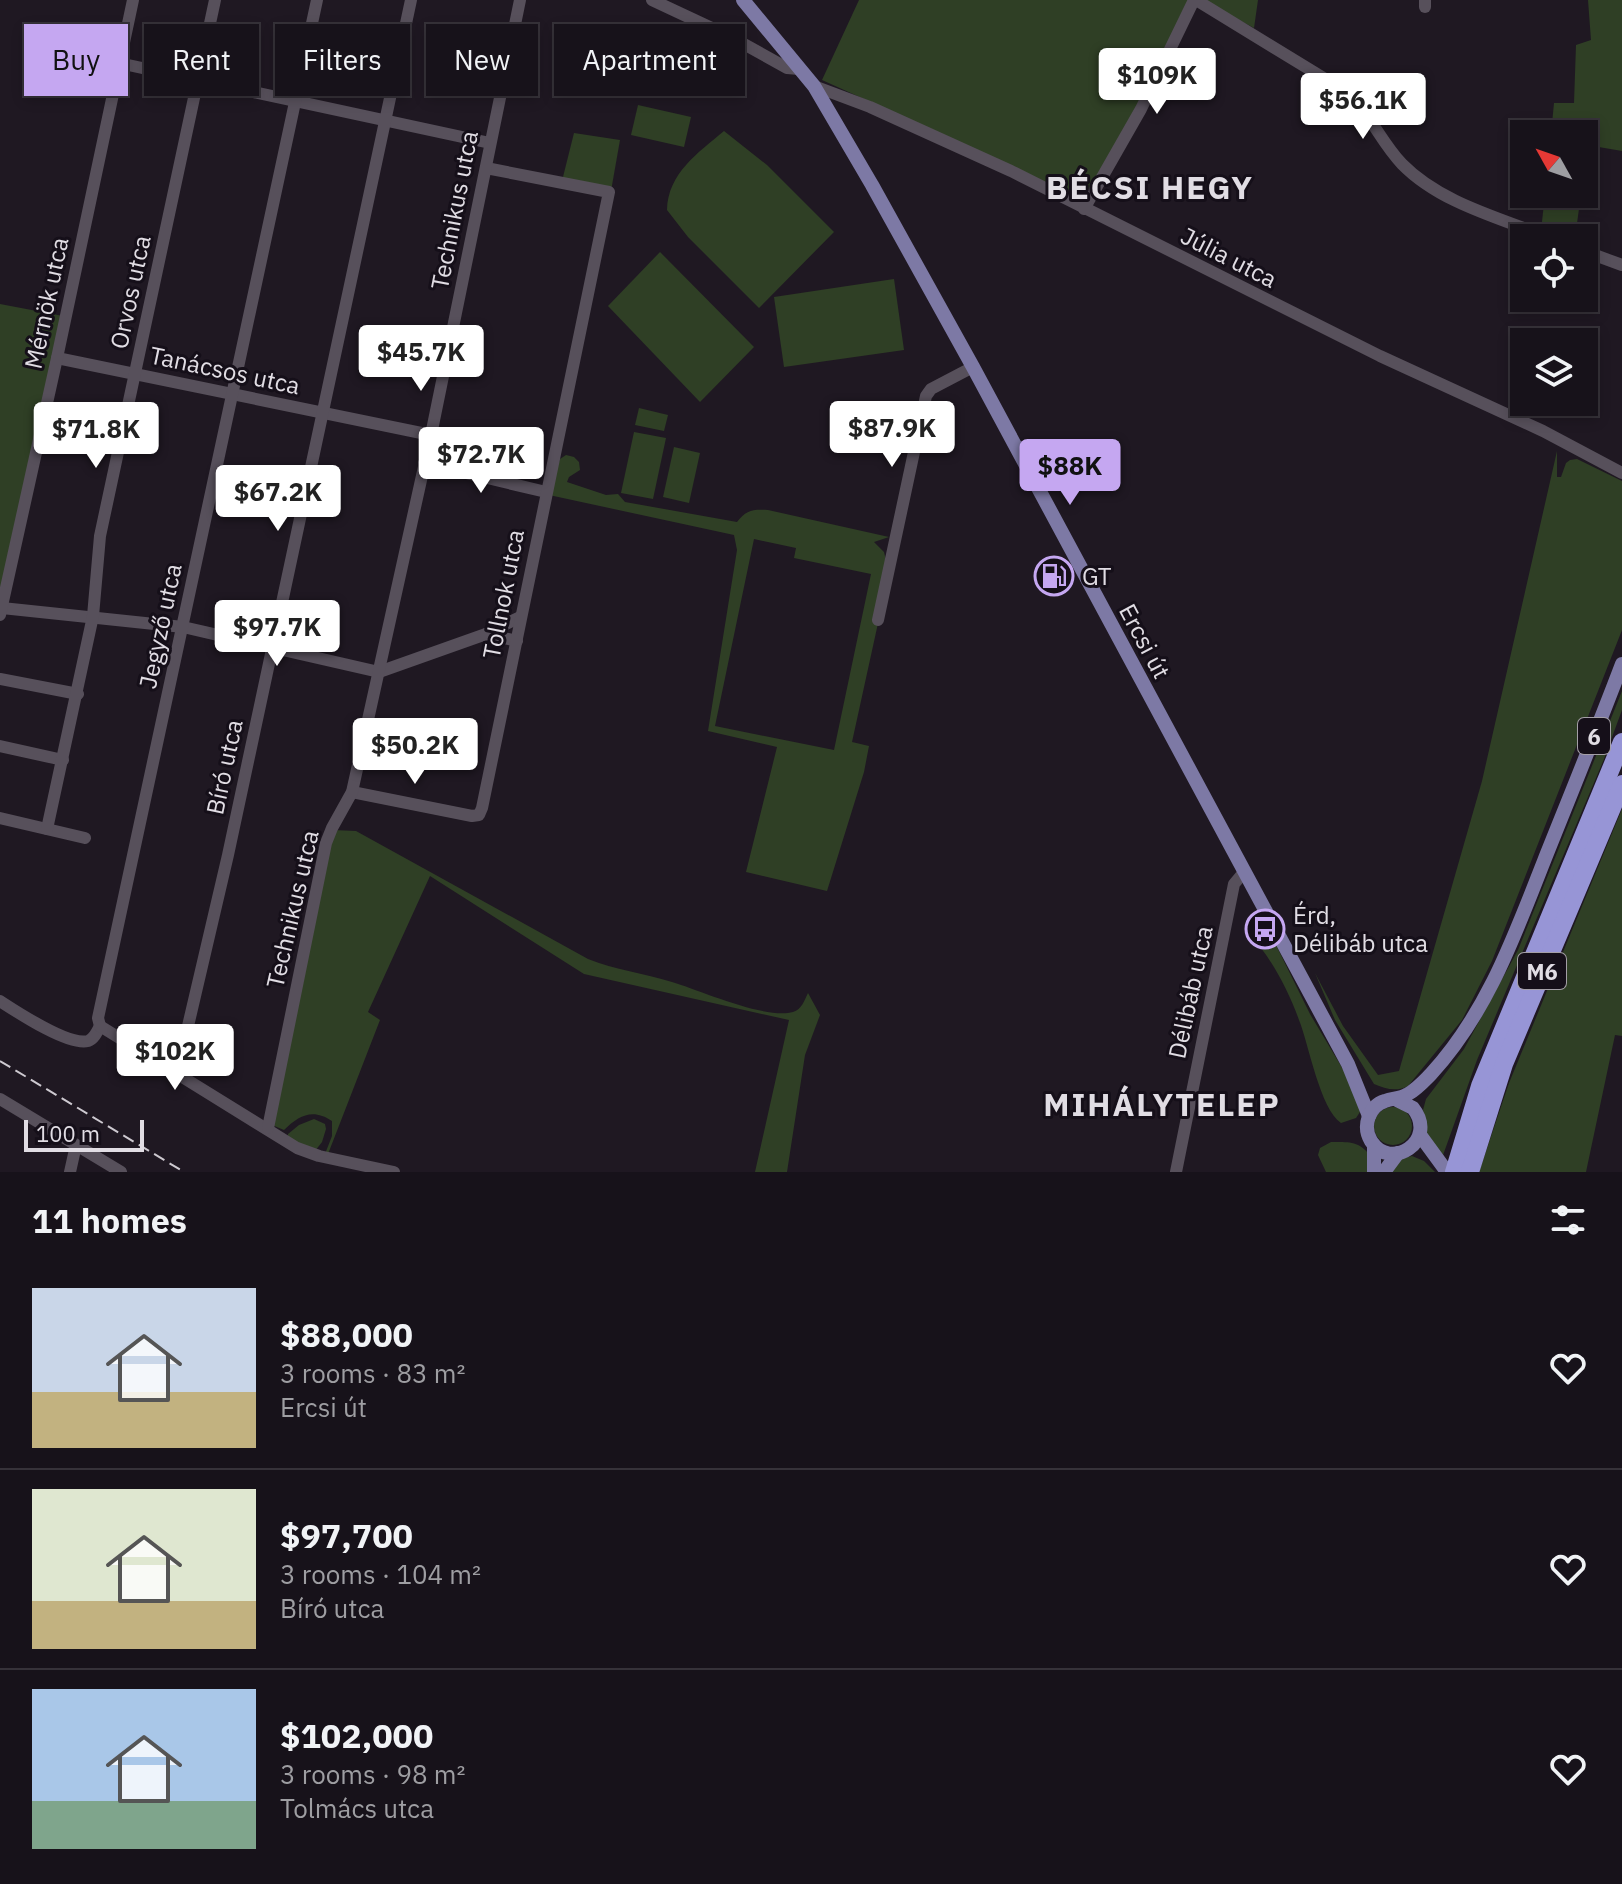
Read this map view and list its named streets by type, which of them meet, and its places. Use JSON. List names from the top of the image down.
{
  "streets": {
    "highway": ["M6"],
    "main road": ["Ercsi út", "6"],
    "street": [
      "Technikus utca",
      "Júlia utca",
      "Orvos utca",
      "Mérnök utca",
      "Tanácsos utca",
      "Tollnok utca",
      "Jegyző utca",
      "Bíró utca",
      "Délibáb utca"
    ]
  },
  "crossings": [
    ["Technikus utca", "Tanácsos utca"],
    ["Technikus utca", "Tollnok utca"],
    ["Júlia utca", "Ercsi út"],
    ["Orvos utca", "Tanácsos utca"],
    ["Mérnök utca", "Tanácsos utca"],
    ["Tanácsos utca", "Jegyző utca"],
    ["Tanácsos utca", "Bíró utca"],
    ["Ercsi út", "6"],
    ["Ercsi út", "Délibáb utca"]
  ],
  "districts": ["BÉCSI HEGY", "MIHÁLYTELEP"],
  "places": {
    "fuel station": ["GT"],
    "bus stop": ["Érd, Délibáb utca"]
  },
  "scale_bar": "100 m",
  "north": "top left",
  "page": {
    "chip": [
      "Buy",
      "Rent",
      "Filters",
      "New",
      "Apartment"
    ],
    "price": [
      "$109K",
      "$56.1K",
      "$45.7K",
      "$87.9K",
      "$71.8K",
      "$72.7K",
      "$88K",
      "$67.2K",
      "$97.7K",
      "$50.2K",
      "$102K"
    ],
    "scale": "100 m",
    "heading": "11 homes",
    "list": [
      {
        "name": "$88,000",
        "note": "3 rooms · 83 m² · Ercsi út"
      },
      {
        "name": "$97,700",
        "note": "3 rooms · 104 m² · Bíró utca"
      },
      {
        "name": "$102,000",
        "note": "3 rooms · 98 m² · Tolmács utca"
      }
    ]
  }
}
